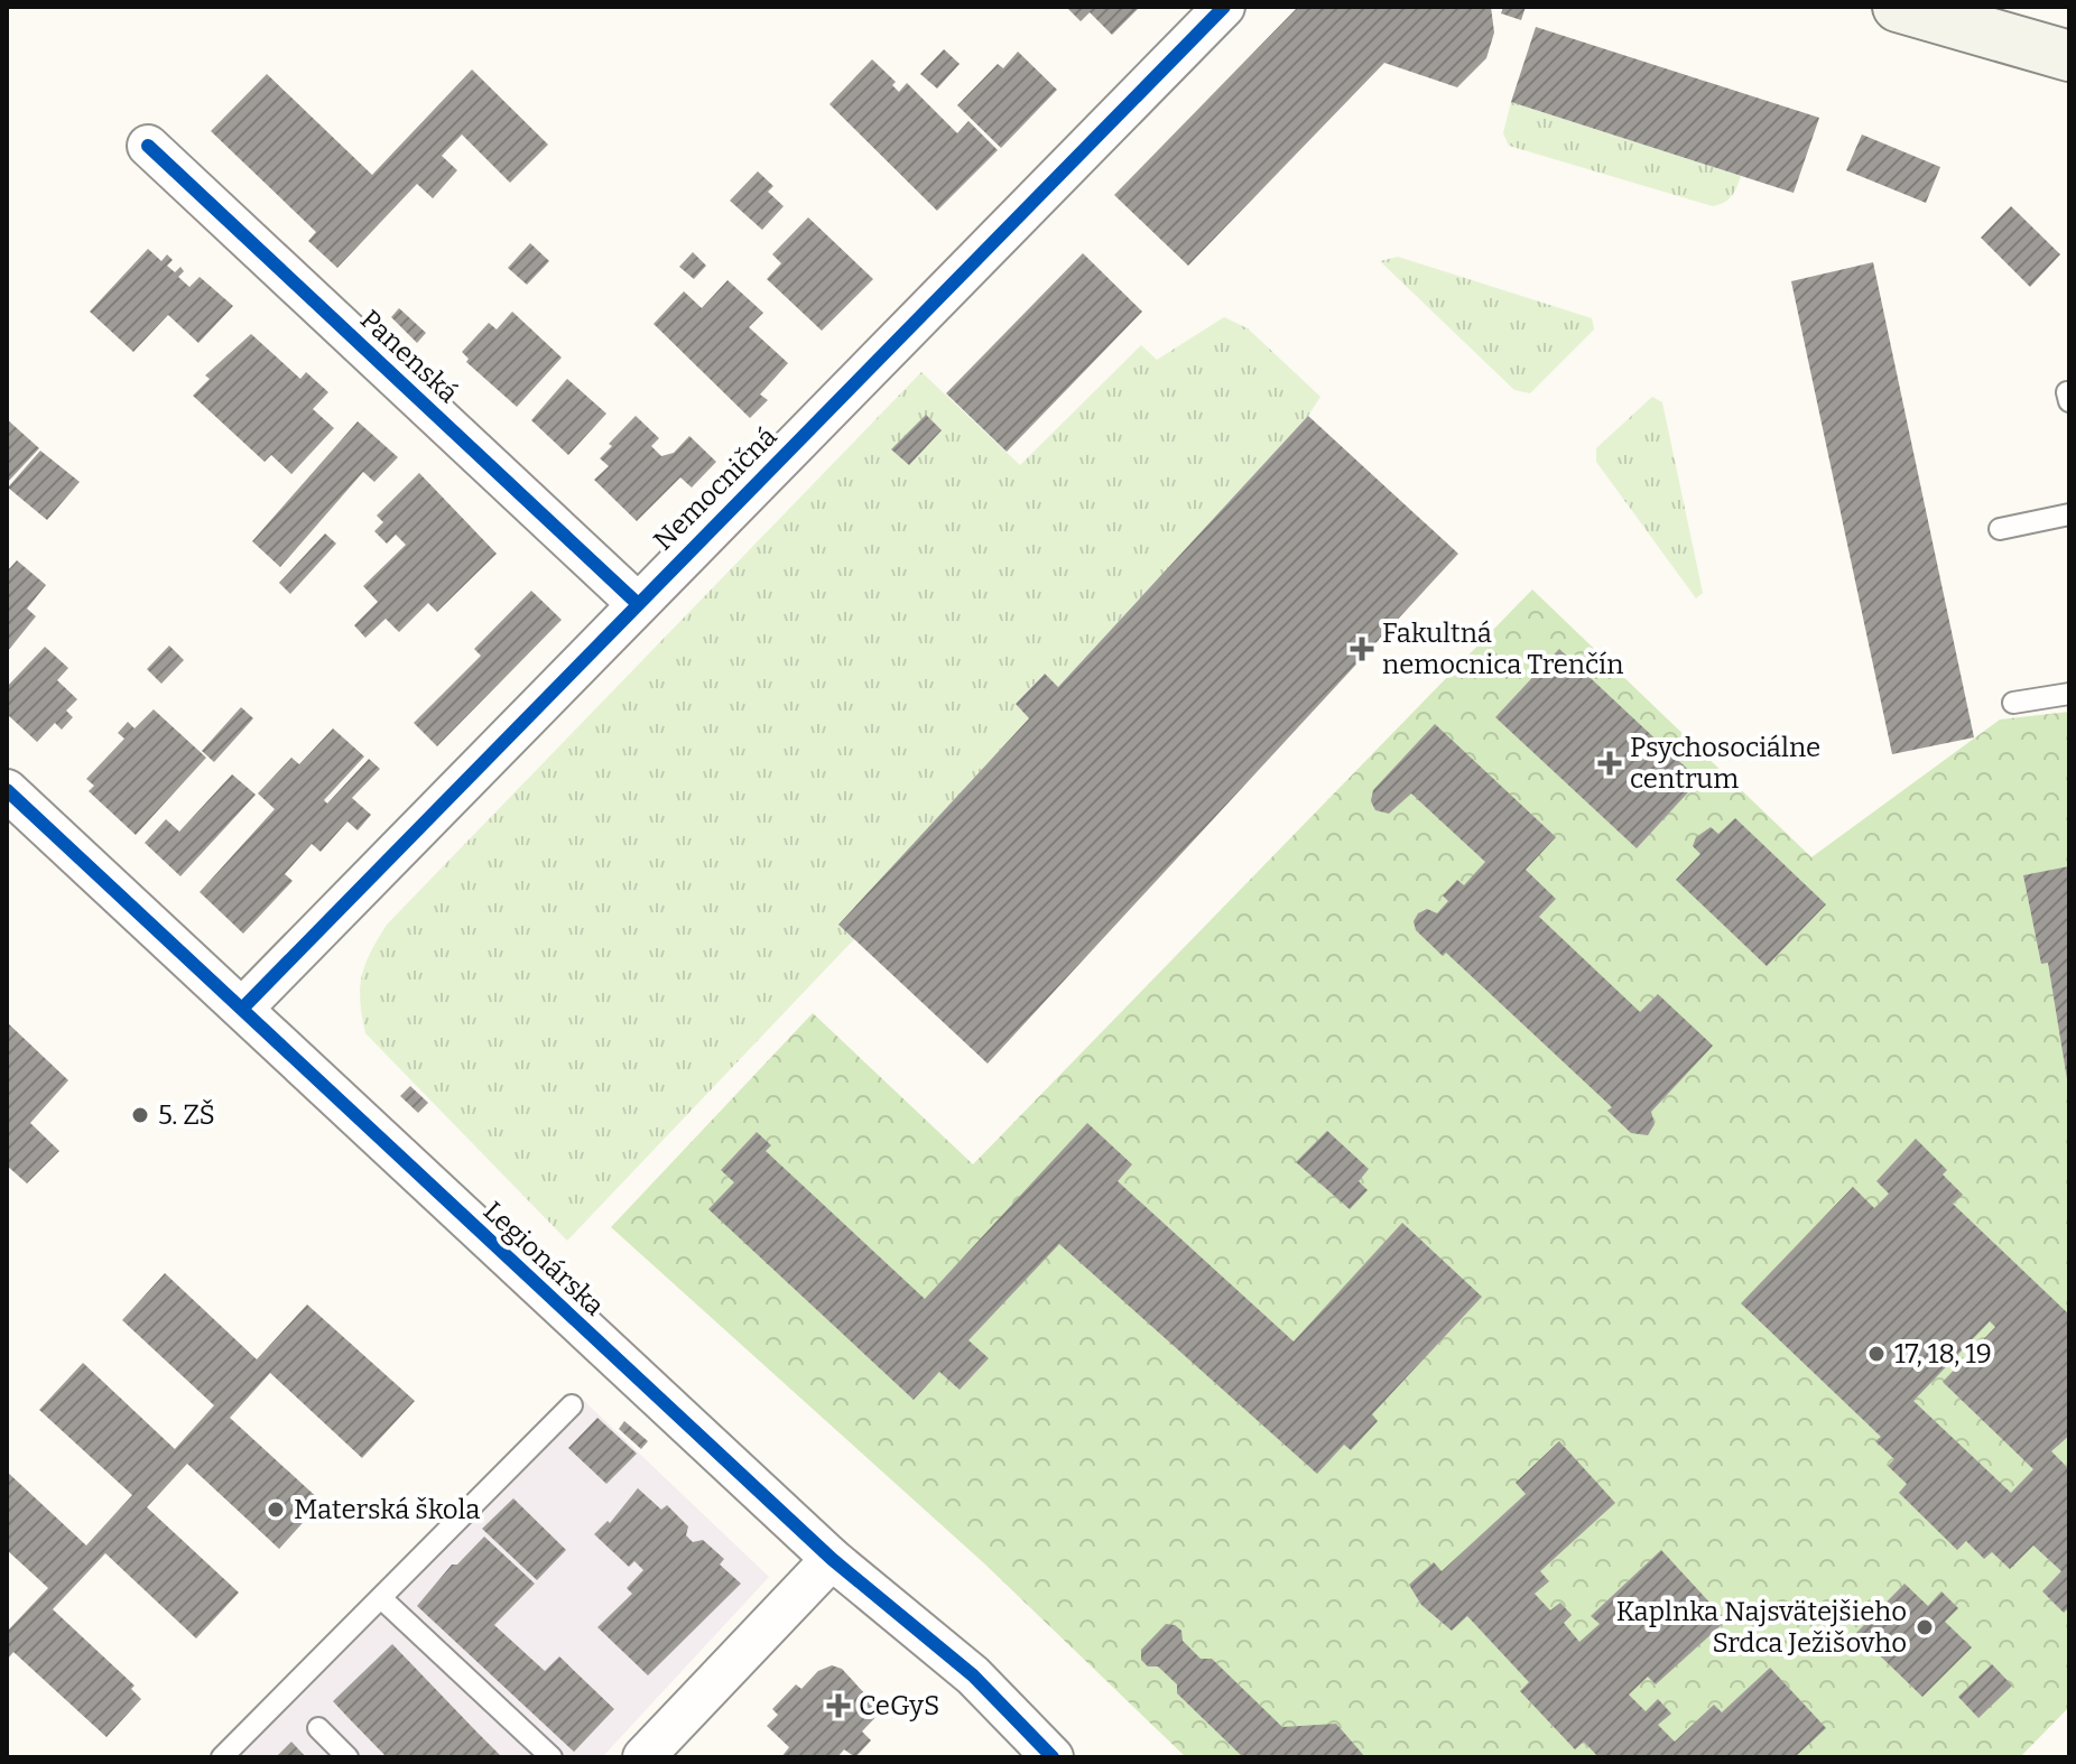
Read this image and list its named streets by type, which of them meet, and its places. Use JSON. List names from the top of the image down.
{
  "streets": {
    "street": ["Panenská", "Nemocničná", "Legionárska"]
  },
  "crossings": [
    ["Panenská", "Nemocničná"],
    ["Nemocničná", "Legionárska"]
  ],
  "places": {
    "health": ["Fakultná nemocnica Trenčín", "Psychosociálne centrum", "CeGyS"],
    "other": [
      "5. ZŠ",
      "17, 18, 19",
      "Materská škola",
      "Kaplnka Najsvätejšieho Srdca Ježišovho"
    ]
  }
}
